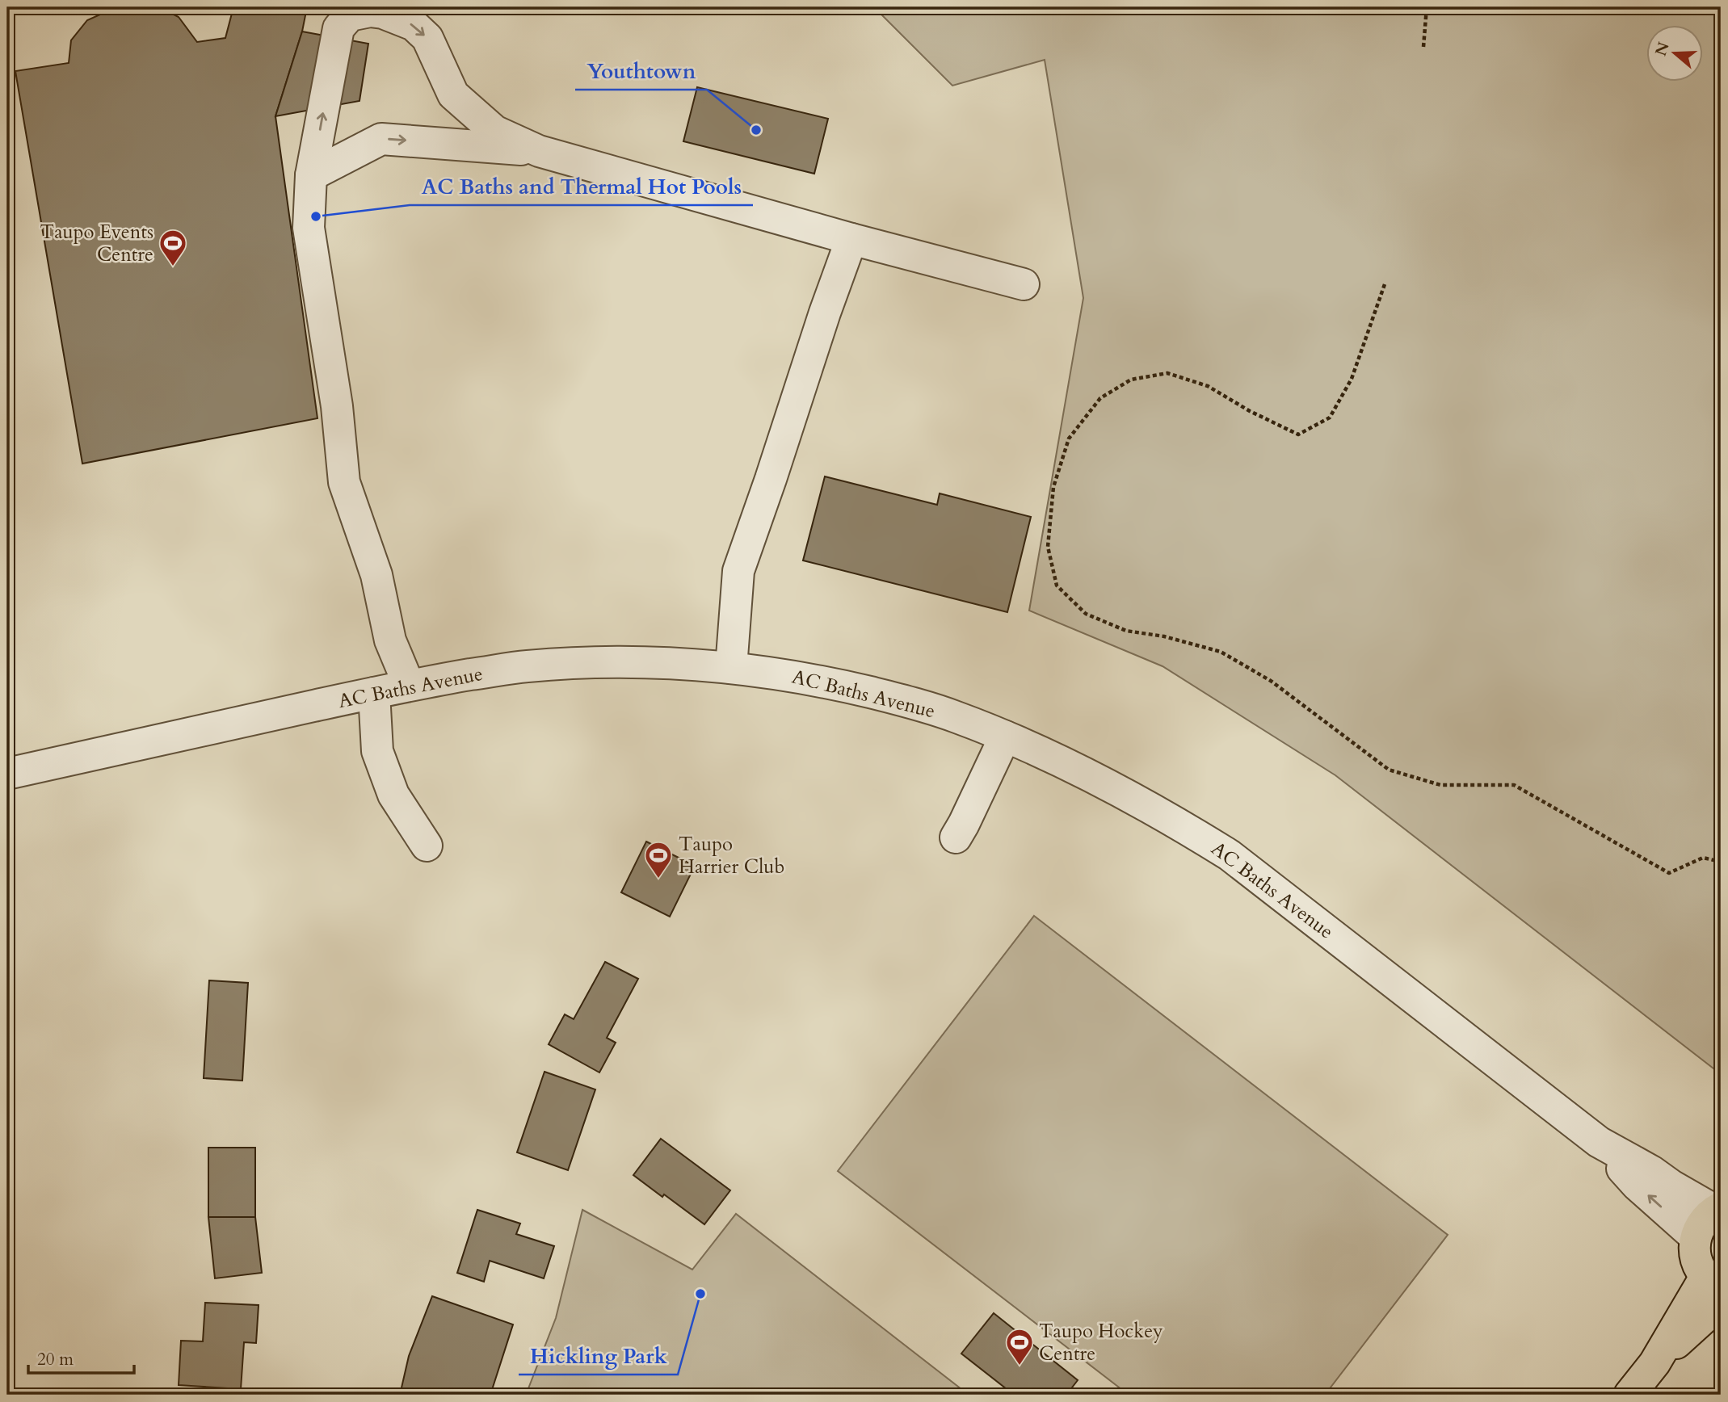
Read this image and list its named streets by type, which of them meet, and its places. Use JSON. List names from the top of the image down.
{
  "streets": {
    "street": ["AC Baths Avenue"]
  },
  "places": {
    "other": ["Youthtown", "AC Baths and Thermal Hot Pools", "Hickling Park"],
    "sports": ["Taupo Events Centre", "Taupo Harrier Club", "Taupo Hockey Centre"]
  },
  "scale_bar": "20 m",
  "north": "left"
}
